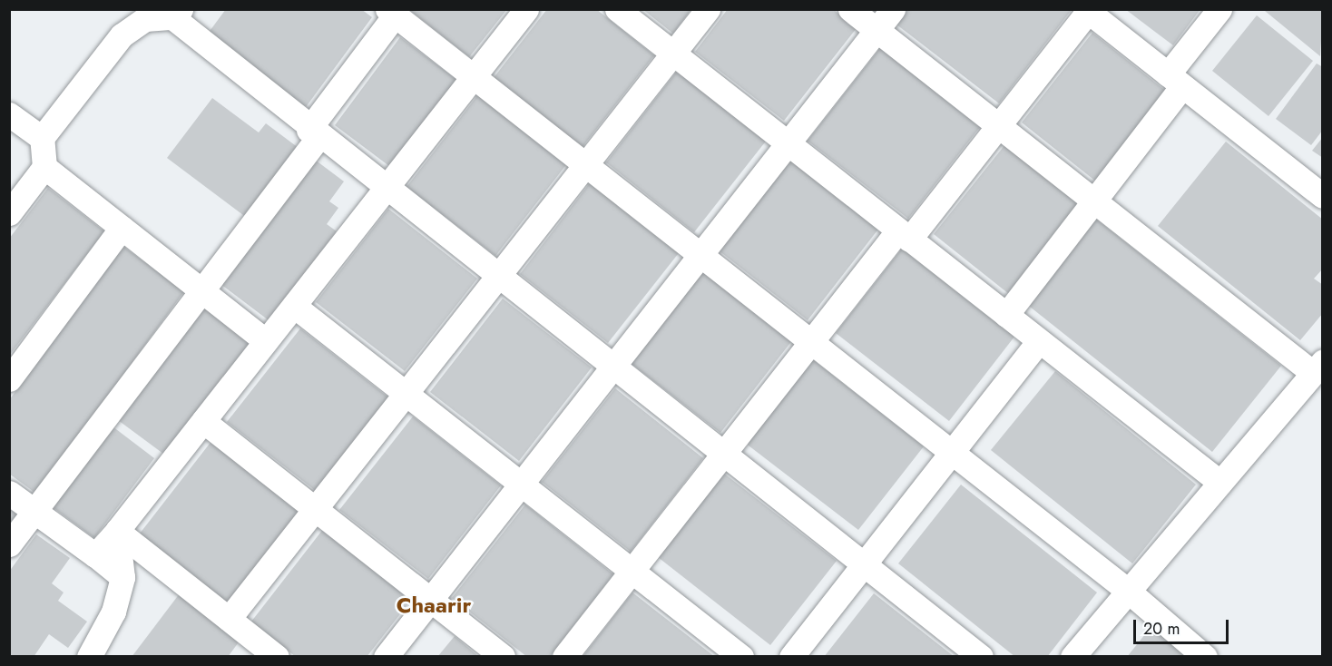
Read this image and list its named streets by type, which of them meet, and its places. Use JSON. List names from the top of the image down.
{
  "districts": ["Chaarir"],
  "scale_bar": "20 m"
}
